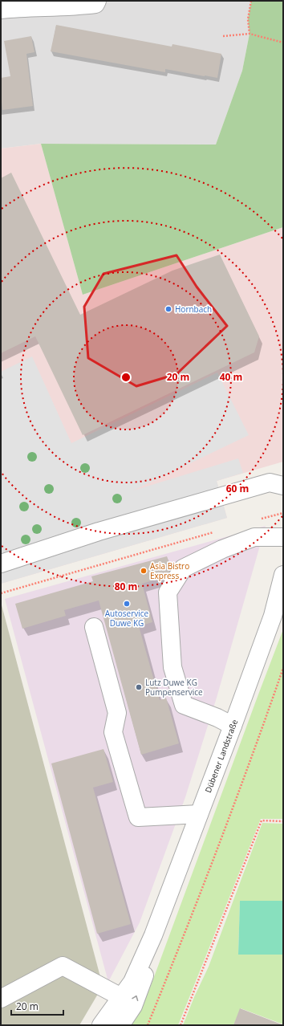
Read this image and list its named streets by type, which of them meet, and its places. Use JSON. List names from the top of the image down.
{
  "streets": {
    "street": ["Dübener Landstraße"]
  },
  "places": [
    "Hornbach",
    "Asia Bistro Express",
    "Autoservice Duwe KG",
    "Lutz Duwe KG Pumpenservice"
  ],
  "scale_bar": "20 m",
  "rings": [
    "20 m",
    "40 m",
    "60 m",
    "80 m"
  ]
}
